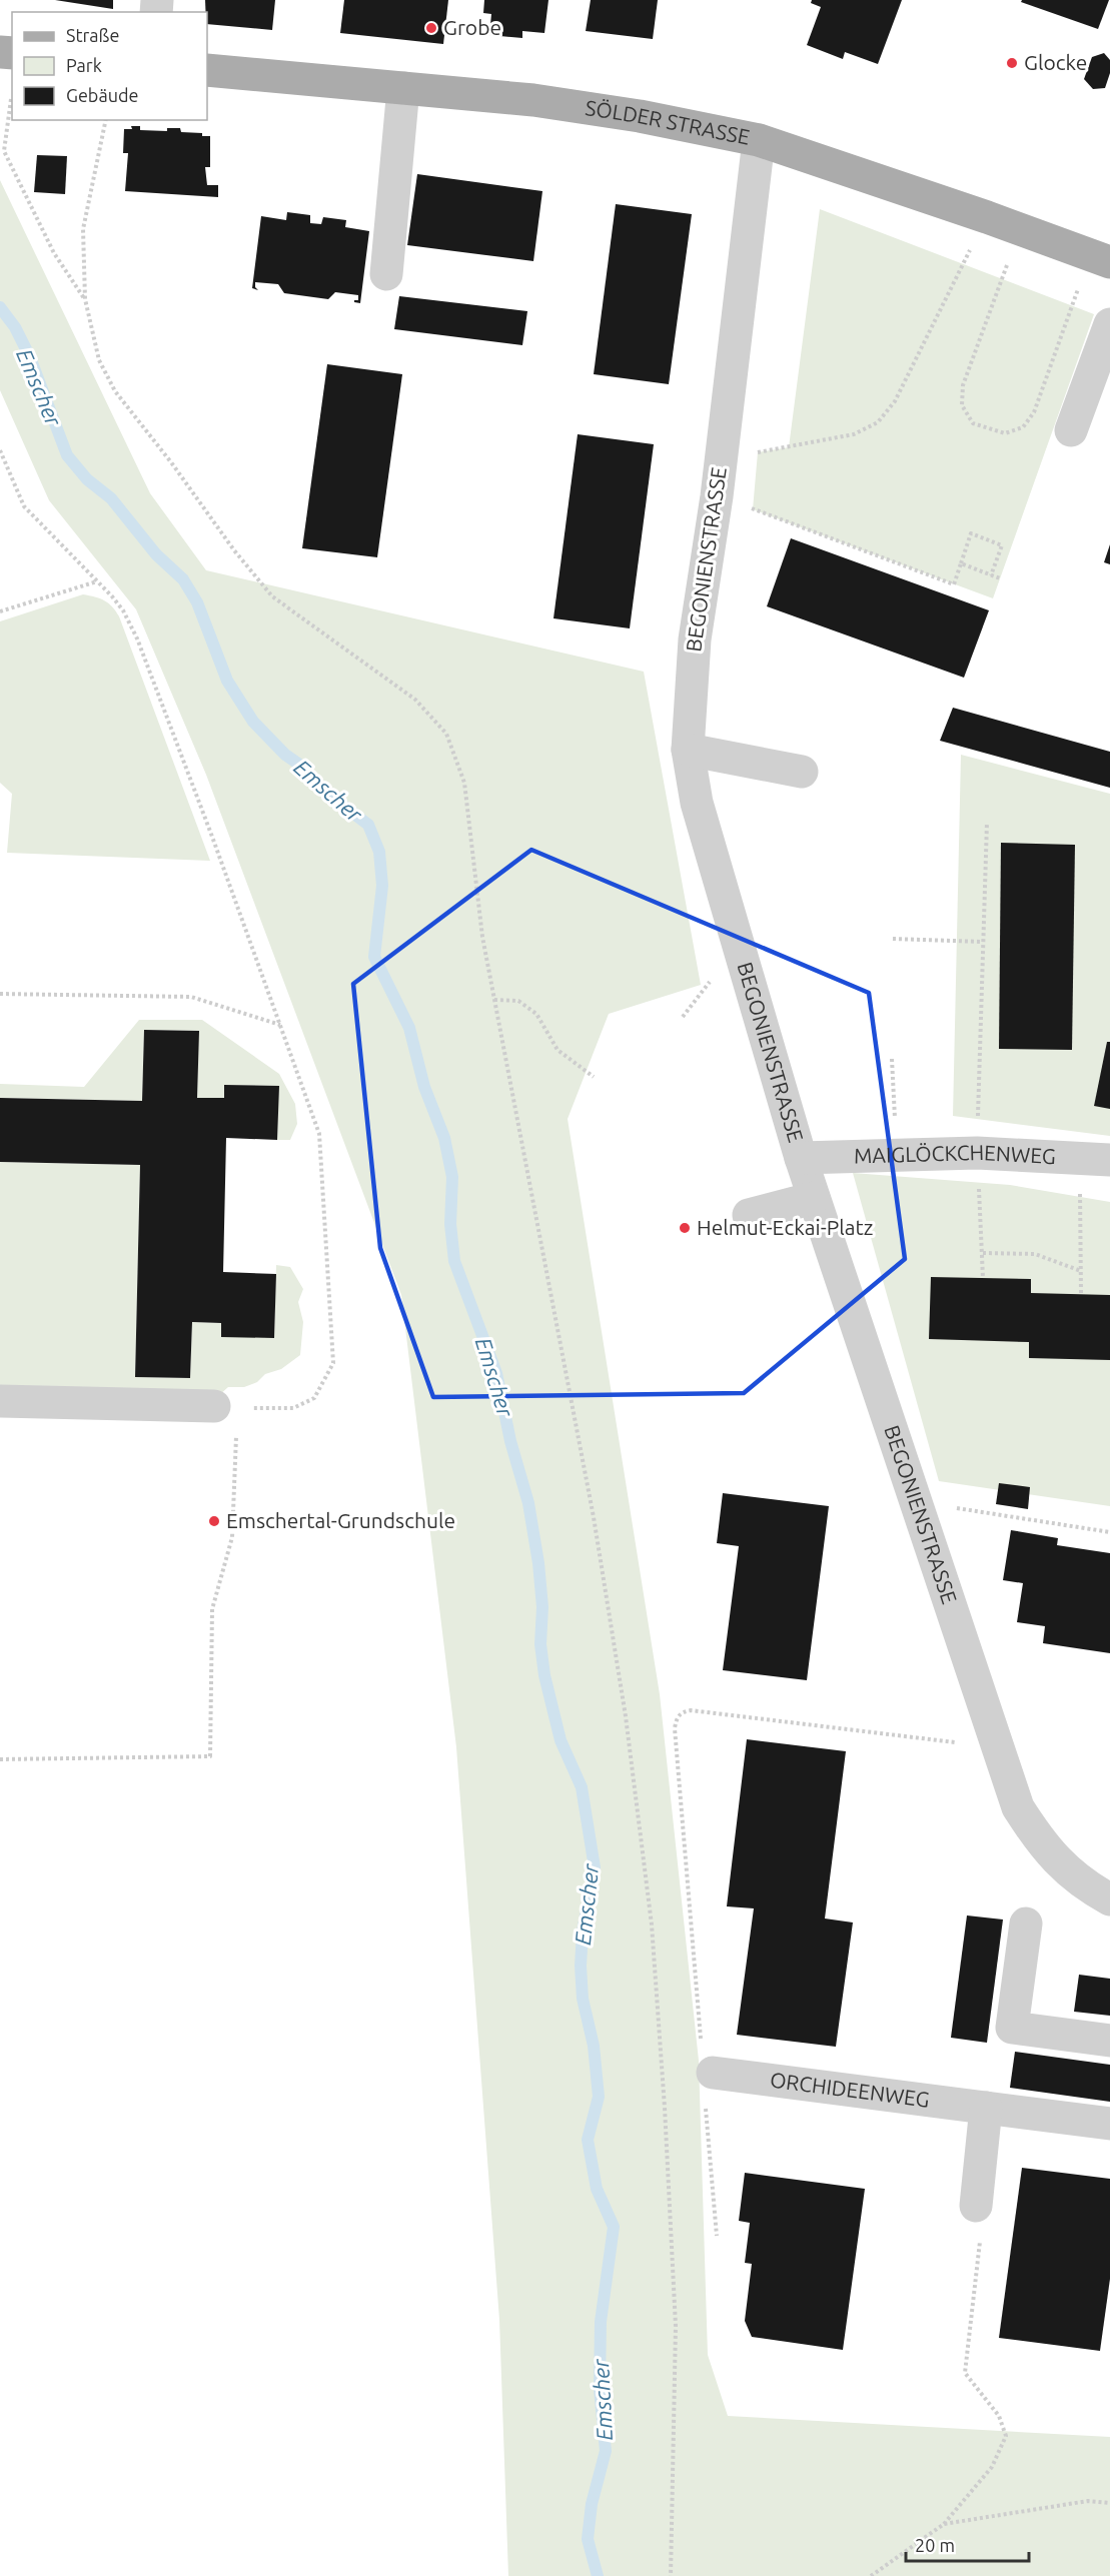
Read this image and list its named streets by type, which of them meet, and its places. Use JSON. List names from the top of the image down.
{
  "streets": {
    "main road": ["SÖLDER STRASSE"],
    "street": ["BEGONIENSTRASSE", "MAIGLÖCKCHENWEG", "ORCHIDEENWEG"]
  },
  "crossings": [
    ["SÖLDER STRASSE", "BEGONIENSTRASSE"],
    ["BEGONIENSTRASSE", "MAIGLÖCKCHENWEG"]
  ],
  "water": ["Emscher"],
  "places": [
    "Grobe",
    "Glocke",
    "Helmut-Eckai-Platz",
    "Emschertal-Grundschule"
  ],
  "legend": ["Straße", "Park", "Gebäude"],
  "scale_bar": "20 m"
}
